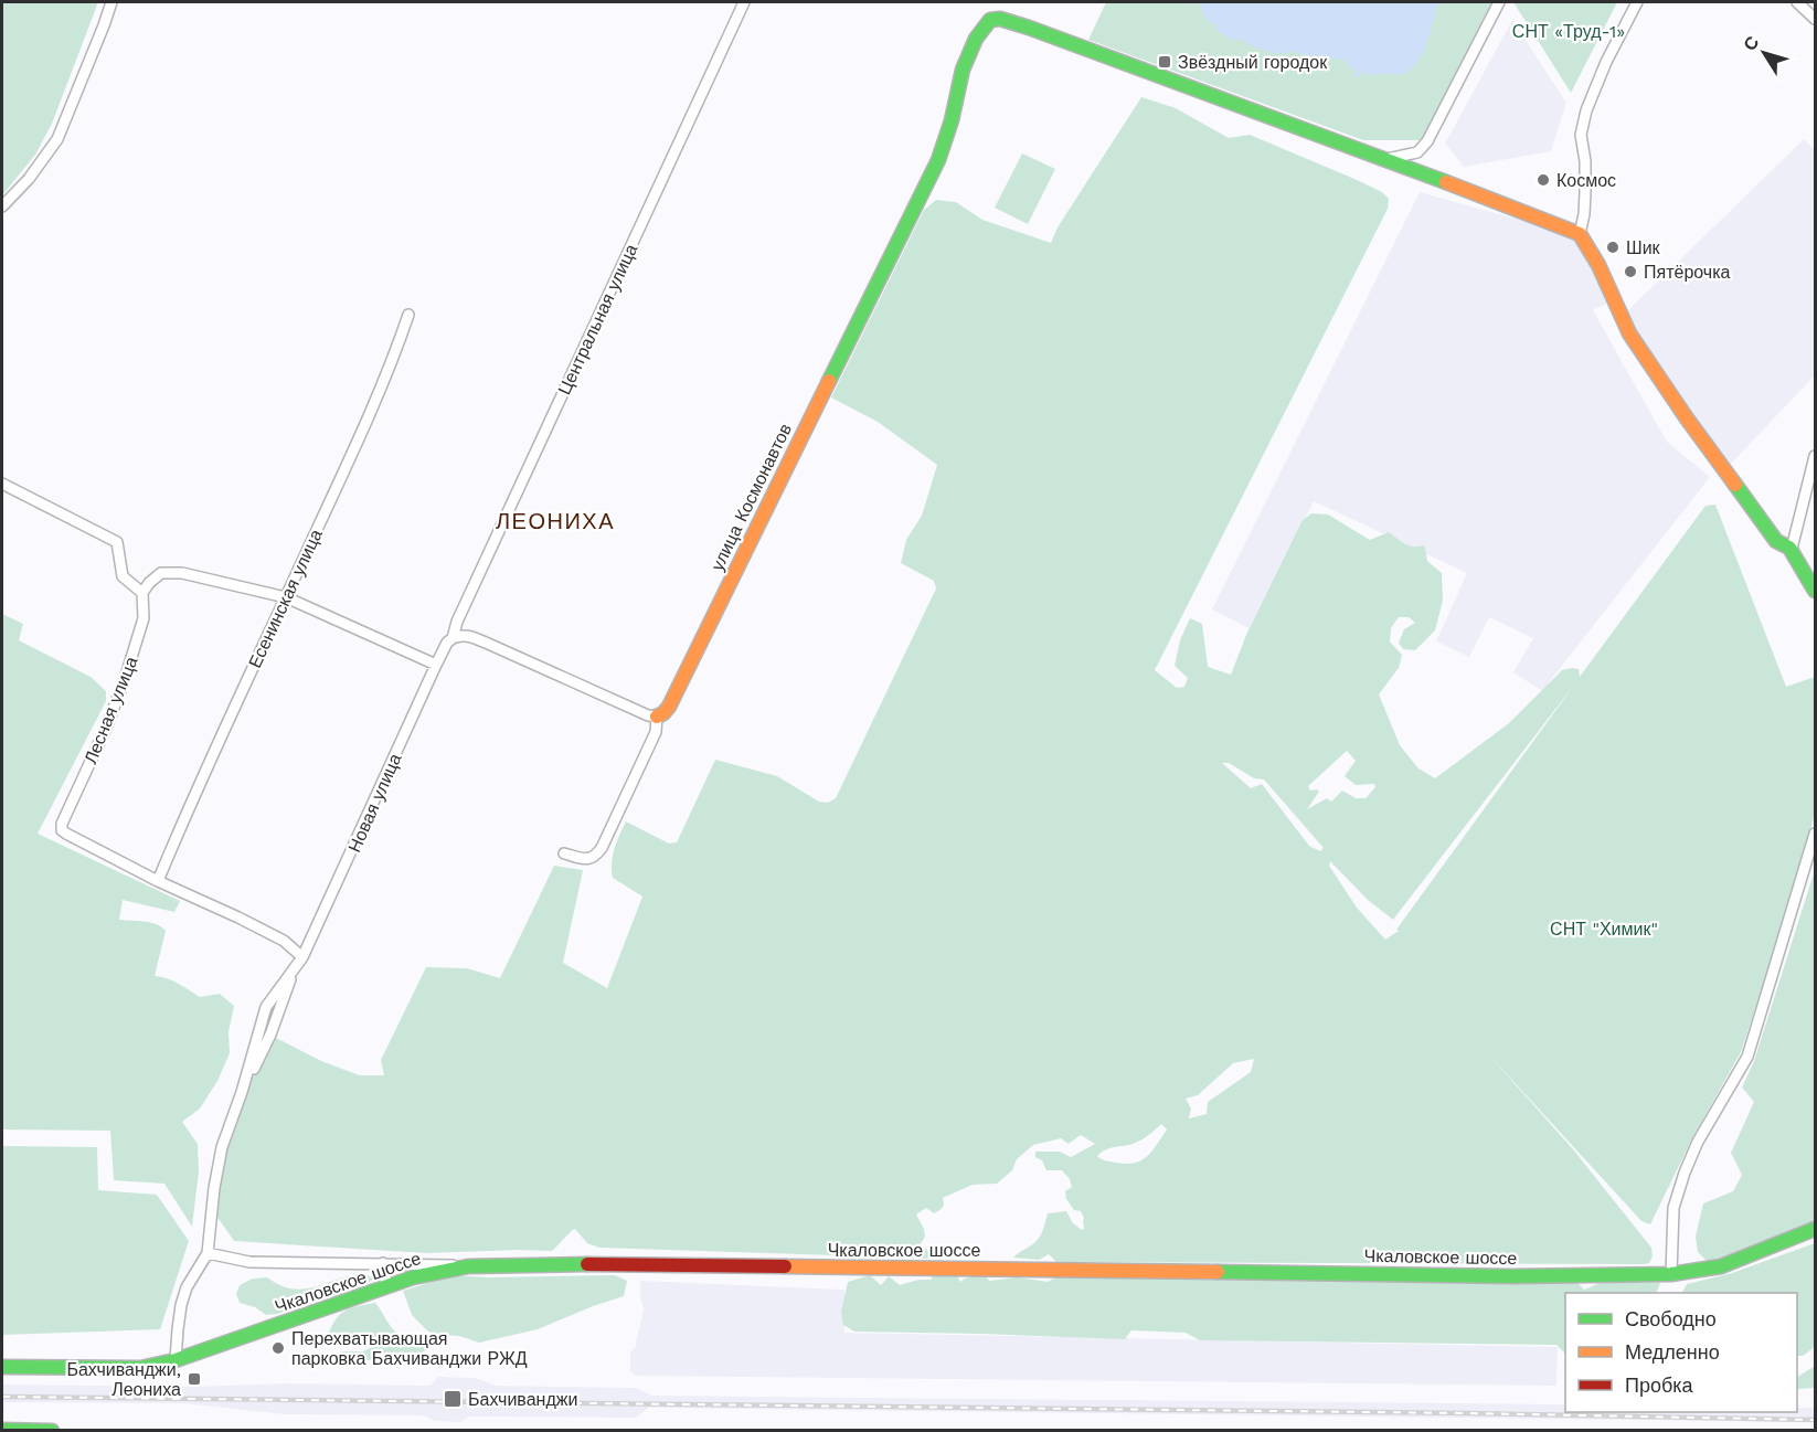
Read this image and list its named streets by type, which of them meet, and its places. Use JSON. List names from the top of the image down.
{
  "streets": {
    "street": [
      "Центральная улица",
      "улица Космонавтов",
      "Есенинская улица",
      "Лесная улица",
      "Новая улица",
      "Чкаловское шоссе"
    ]
  },
  "crossings": [
    ["Центральная улица", "Новая улица"],
    ["Есенинская улица", "Лесная улица"]
  ],
  "districts": ["ЛЕОНИХА"],
  "parks": ["СНТ «Труд-1»", "СНТ \"Химик\""],
  "places": {
    "transit": ["Звёздный городок", "Бахчиванджи, Леониха", "Бахчиванджи"],
    "other": [
      "Космос",
      "Шик",
      "Пятёрочка",
      "Перехватывающая парковка Бахчиванджи РЖД"
    ]
  },
  "legend": ["Свободно", "Медленно", "Пробка"],
  "north": "top left"
}
